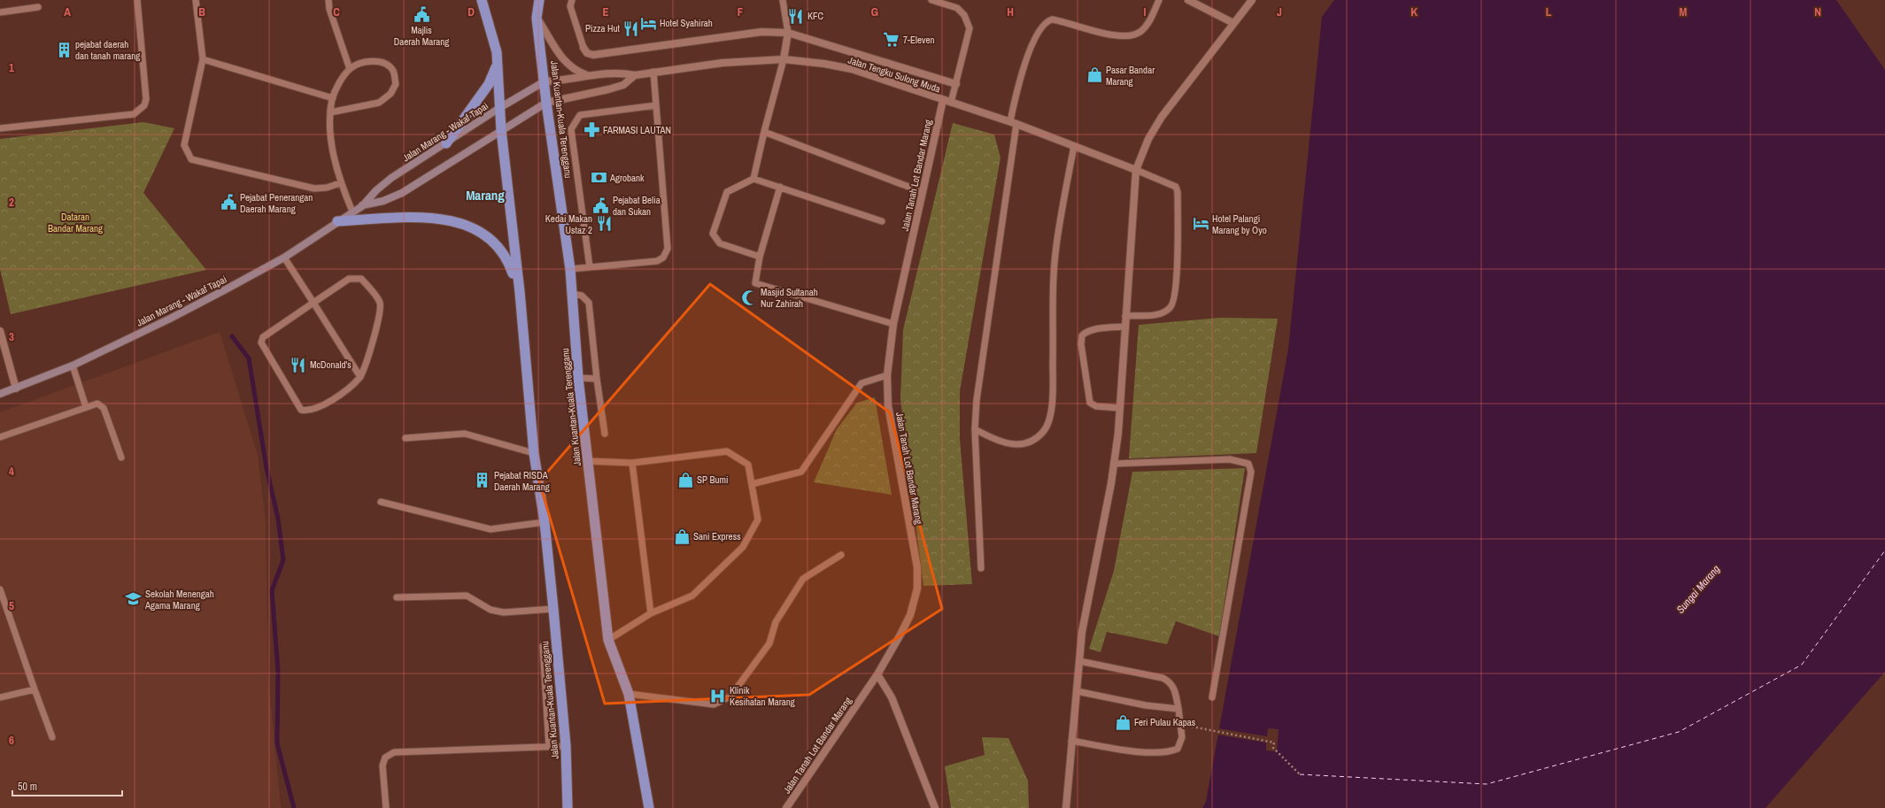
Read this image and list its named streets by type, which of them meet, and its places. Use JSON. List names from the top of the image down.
{
  "streets": {
    "highway": ["Jalan Kuantan-Kuala Terengganu"],
    "main road": ["Jalan Marang - Wakaf Tapai"],
    "street": ["Jalan Tengku Sulong Muda", "Jalan Tanah Lot Bandar Marang"]
  },
  "crossings": [
    ["Jalan Tengku Sulong Muda", "Jalan Kuantan-Kuala Terengganu"],
    ["Jalan Tengku Sulong Muda", "Jalan Marang - Wakaf Tapai"],
    ["Jalan Tengku Sulong Muda", "Jalan Tanah Lot Bandar Marang"],
    ["Jalan Kuantan-Kuala Terengganu", "Jalan Marang - Wakaf Tapai"]
  ],
  "districts": ["Marang"],
  "water": ["Sungai Marang"],
  "parks": ["Dataran Bandar Marang"],
  "places": {
    "public building": ["Majlis Daerah Marang", "Pejabat Penerangan Daerah Marang", "Pejabat Belia dan Sukan"],
    "restaurant": [
      "KFC",
      "Pizza Hut",
      "Kedai Makan Ustaz 2",
      "McDonald's"
    ],
    "hotel": ["Hotel Syahirah", "Hotel Palangi Marang by Oyo"],
    "supermarket": ["7-Eleven"],
    "building": ["pejabat daerah dan tanah marang", "Pejabat RISDA Daerah Marang"],
    "shop": [
      "Pasar Bandar Marang",
      "SP Bumi",
      "Sani Express",
      "Feri Pulau Kapas"
    ],
    "pharmacy": ["FARMASI LAUTAN"],
    "bank": ["Agrobank"],
    "mosque": ["Masjid Sultanah Nur Zahirah"],
    "school or university": ["Sekolah Menengah Agama Marang"],
    "hospital": ["Klinik Kesihatan Marang"]
  },
  "scale_bar": "50 m",
  "grid": {
    "columns": [
      "A",
      "B",
      "C",
      "D",
      "E",
      "F",
      "G",
      "H",
      "I",
      "J",
      "K",
      "L",
      "M",
      "N"
    ],
    "rows": [
      "1",
      "2",
      "3",
      "4",
      "5",
      "6"
    ]
  }
}
